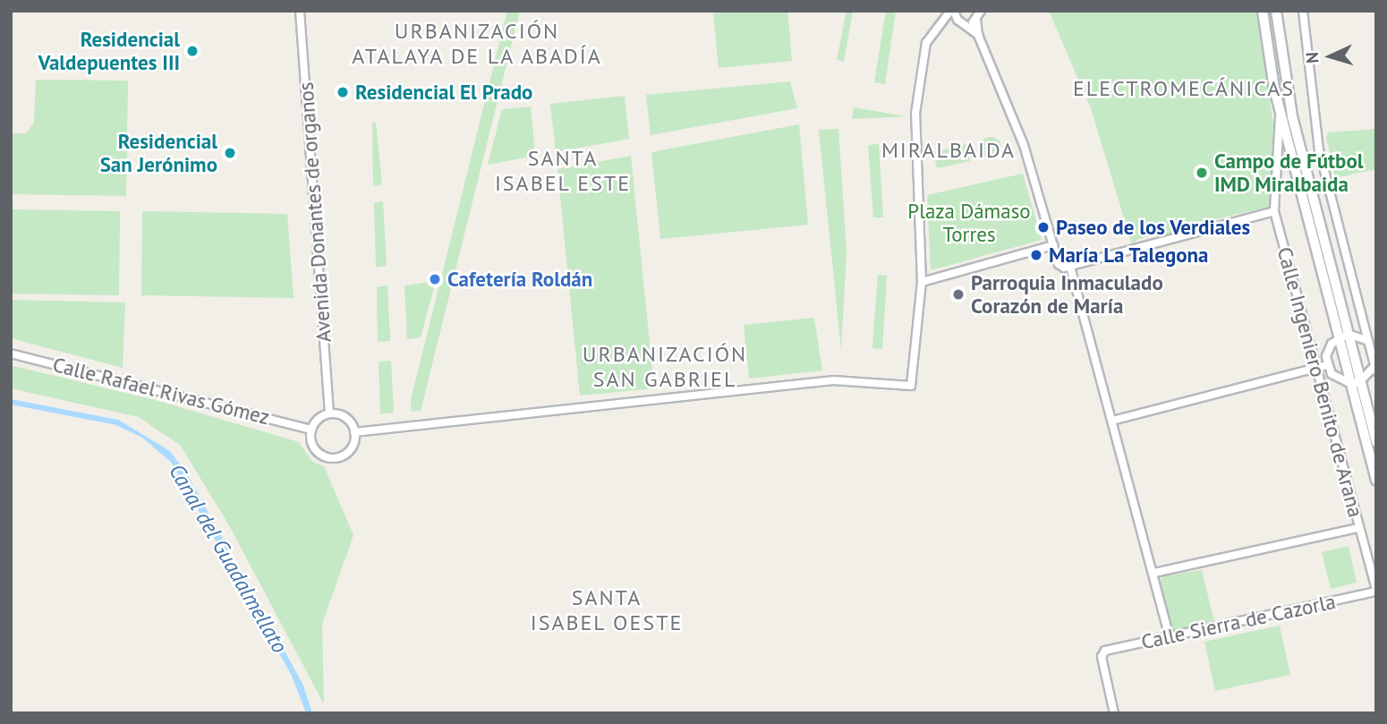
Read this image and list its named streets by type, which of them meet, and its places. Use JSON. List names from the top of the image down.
{
  "streets": {
    "street": [
      "Avenida Donantes de organos",
      "Calle Ingeniero Benito de Arana",
      "Calle Rafael Rivas Gómez",
      "Calle Sierra de Cazorla"
    ]
  },
  "crossings": [
    ["Avenida Donantes de organos", "Calle Rafael Rivas Gómez"],
    ["Calle Ingeniero Benito de Arana", "Calle Sierra de Cazorla"]
  ],
  "districts": [
    "URBANIZACIÓN ATALAYA DE LA ABADÍA",
    "ELECTROMECÁNICAS",
    "MIRALBAIDA",
    "SANTA ISABEL ESTE",
    "URBANIZACIÓN SAN GABRIEL",
    "SANTA ISABEL OESTE"
  ],
  "water": ["Canal del Guadalmellato"],
  "parks": ["Plaza Dámaso Torres"],
  "places": [
    "Residencial Valdepuentes III",
    "Residencial El Prado",
    "Residencial San Jerónimo",
    "Campo de Fútbol IMD Miralbaida",
    "Paseo de los Verdiales",
    "María La Talegona",
    "Cafetería Roldán",
    "Parroquia Inmaculado Corazón de María"
  ],
  "north": "left"
}
